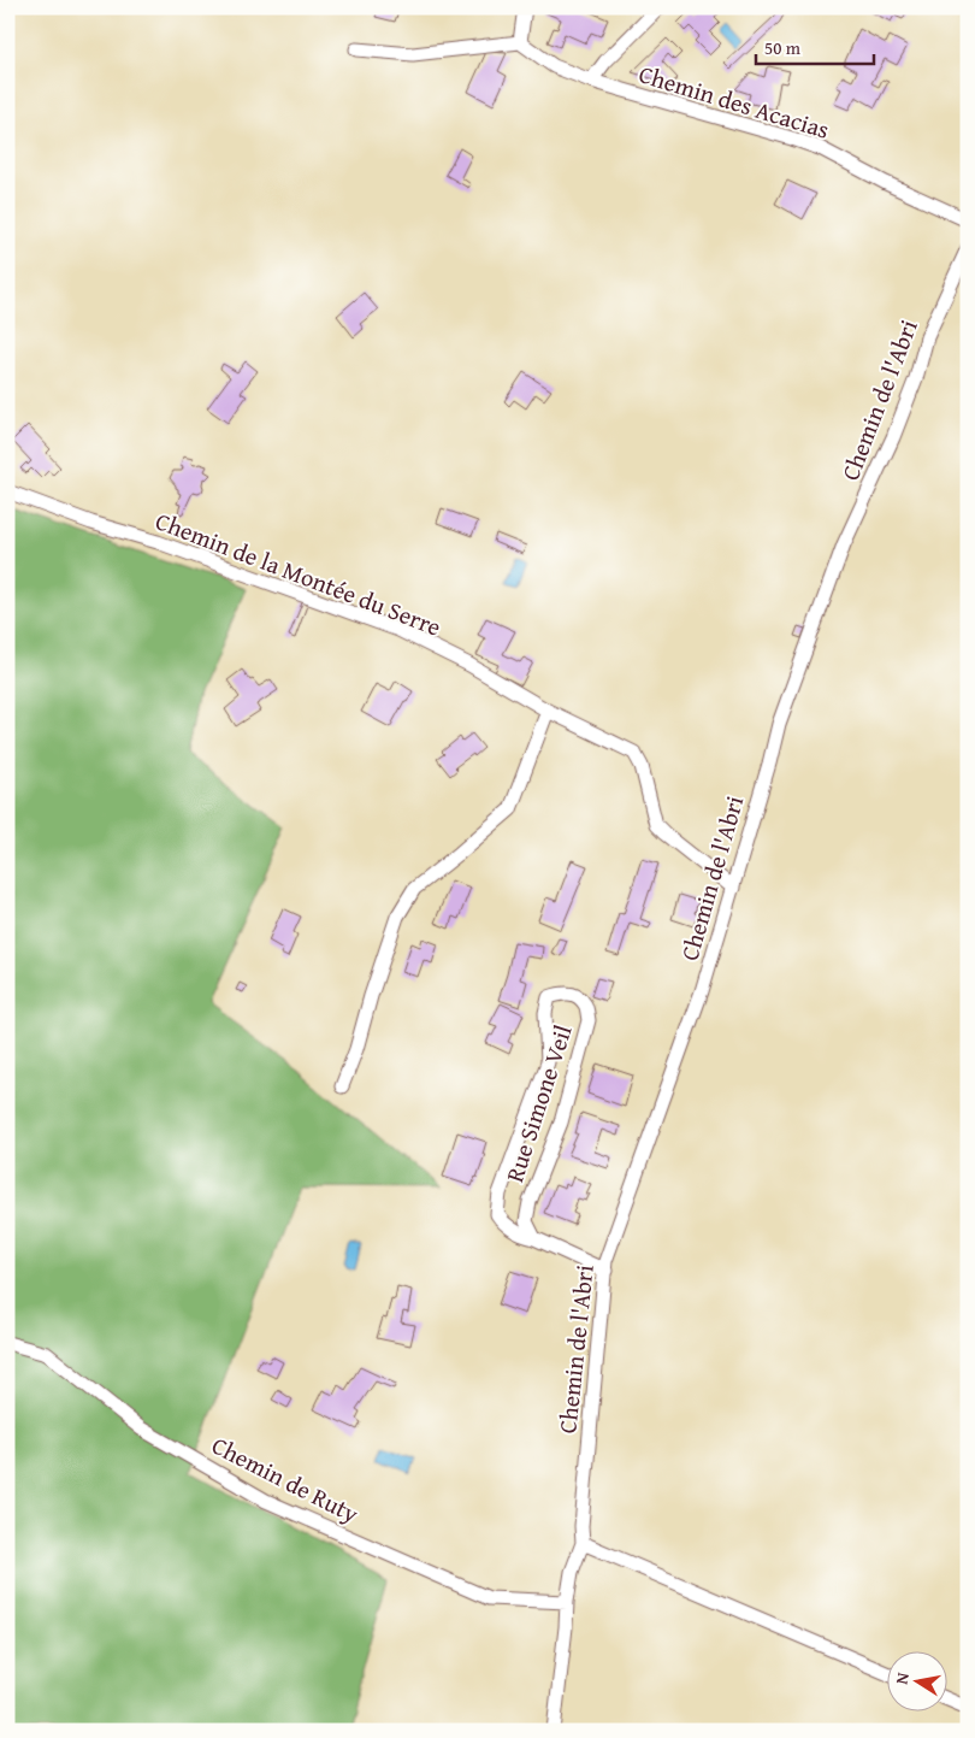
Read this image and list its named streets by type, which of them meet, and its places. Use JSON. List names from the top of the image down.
{
  "streets": {
    "street": [
      "Chemin des Acacias",
      "Chemin de l'Abri",
      "Chemin de la Montée du Serre",
      "Rue Simone Veil",
      "Chemin de Ruty"
    ]
  },
  "crossings": [
    ["Chemin de l'Abri", "Chemin de la Montée du Serre"],
    ["Chemin de l'Abri", "Rue Simone Veil"],
    ["Chemin de l'Abri", "Chemin de Ruty"]
  ],
  "scale_bar": "50 m",
  "north": "left"
}
